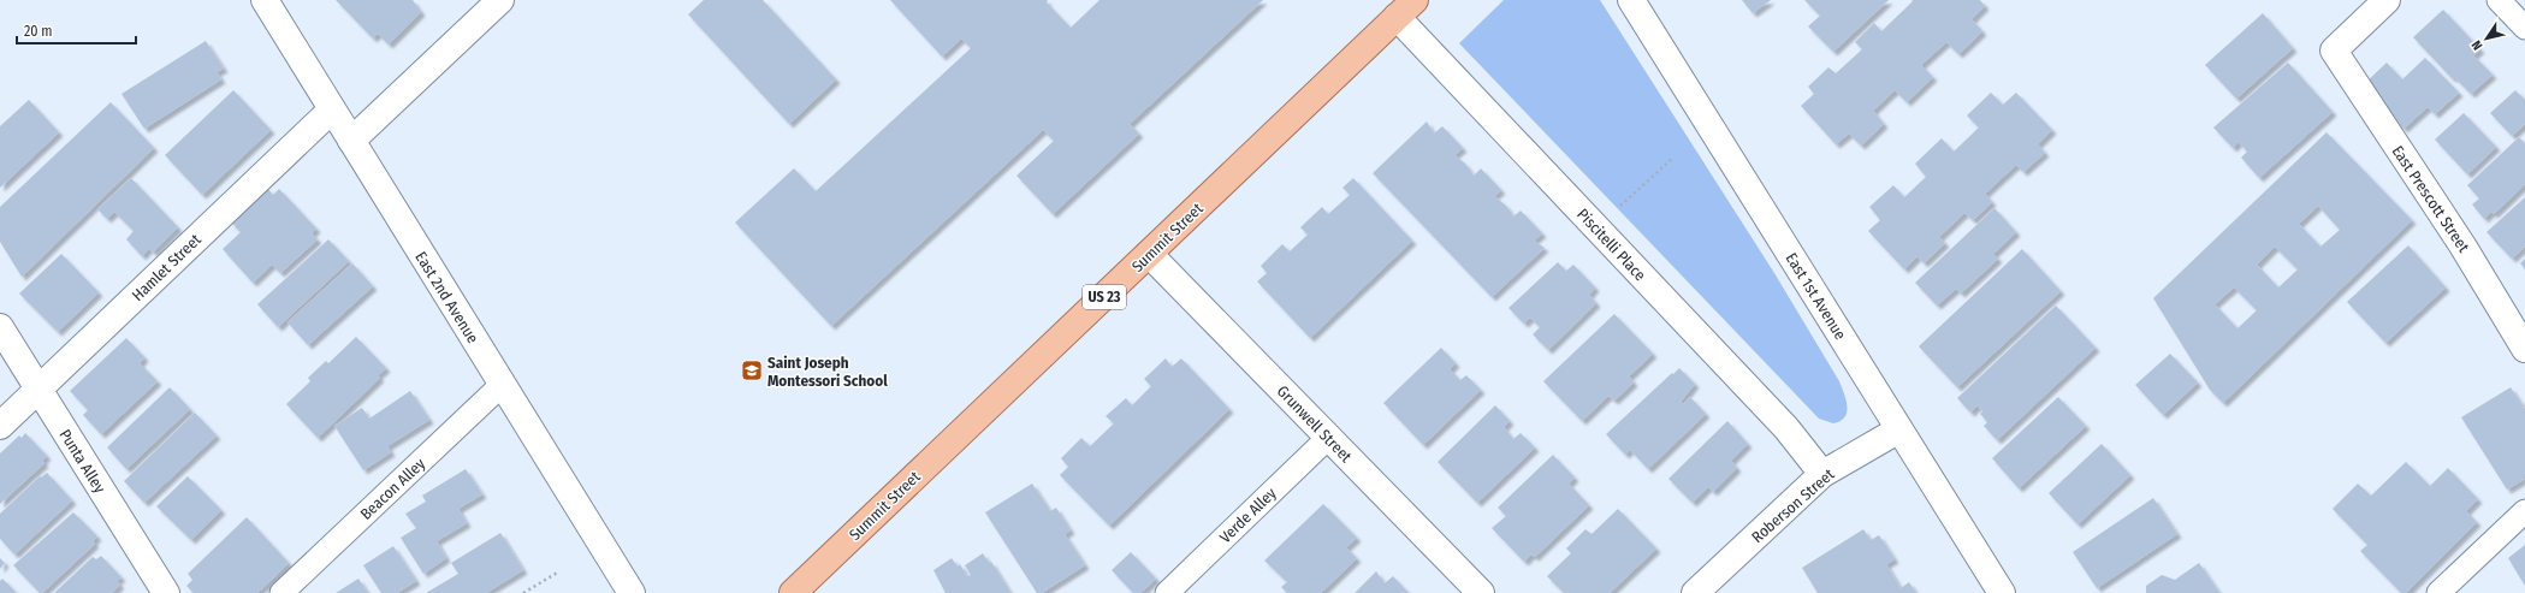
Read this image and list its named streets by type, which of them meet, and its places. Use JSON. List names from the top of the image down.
{
  "streets": {
    "main road": ["Summit Street", "US 23"],
    "street": [
      "East Prescott Street",
      "Piscitelli Place",
      "Hamlet Street",
      "East 1st Avenue",
      "East 2nd Avenue",
      "Grunwell Street",
      "Punta Alley",
      "Roberson Street"
    ],
    "lane": ["Beacon Alley", "Verde Alley"]
  },
  "crossings": [
    ["Summit Street", "Piscitelli Place"],
    ["Summit Street", "Grunwell Street"],
    ["Piscitelli Place", "Roberson Street"],
    ["Hamlet Street", "East 2nd Avenue"],
    ["Hamlet Street", "Punta Alley"],
    ["East 1st Avenue", "Roberson Street"],
    ["East 2nd Avenue", "Beacon Alley"],
    ["Grunwell Street", "Verde Alley"]
  ],
  "places": {
    "school or university": ["Saint Joseph Montessori School"]
  },
  "scale_bar": "20 m",
  "north": "bottom left"
}
